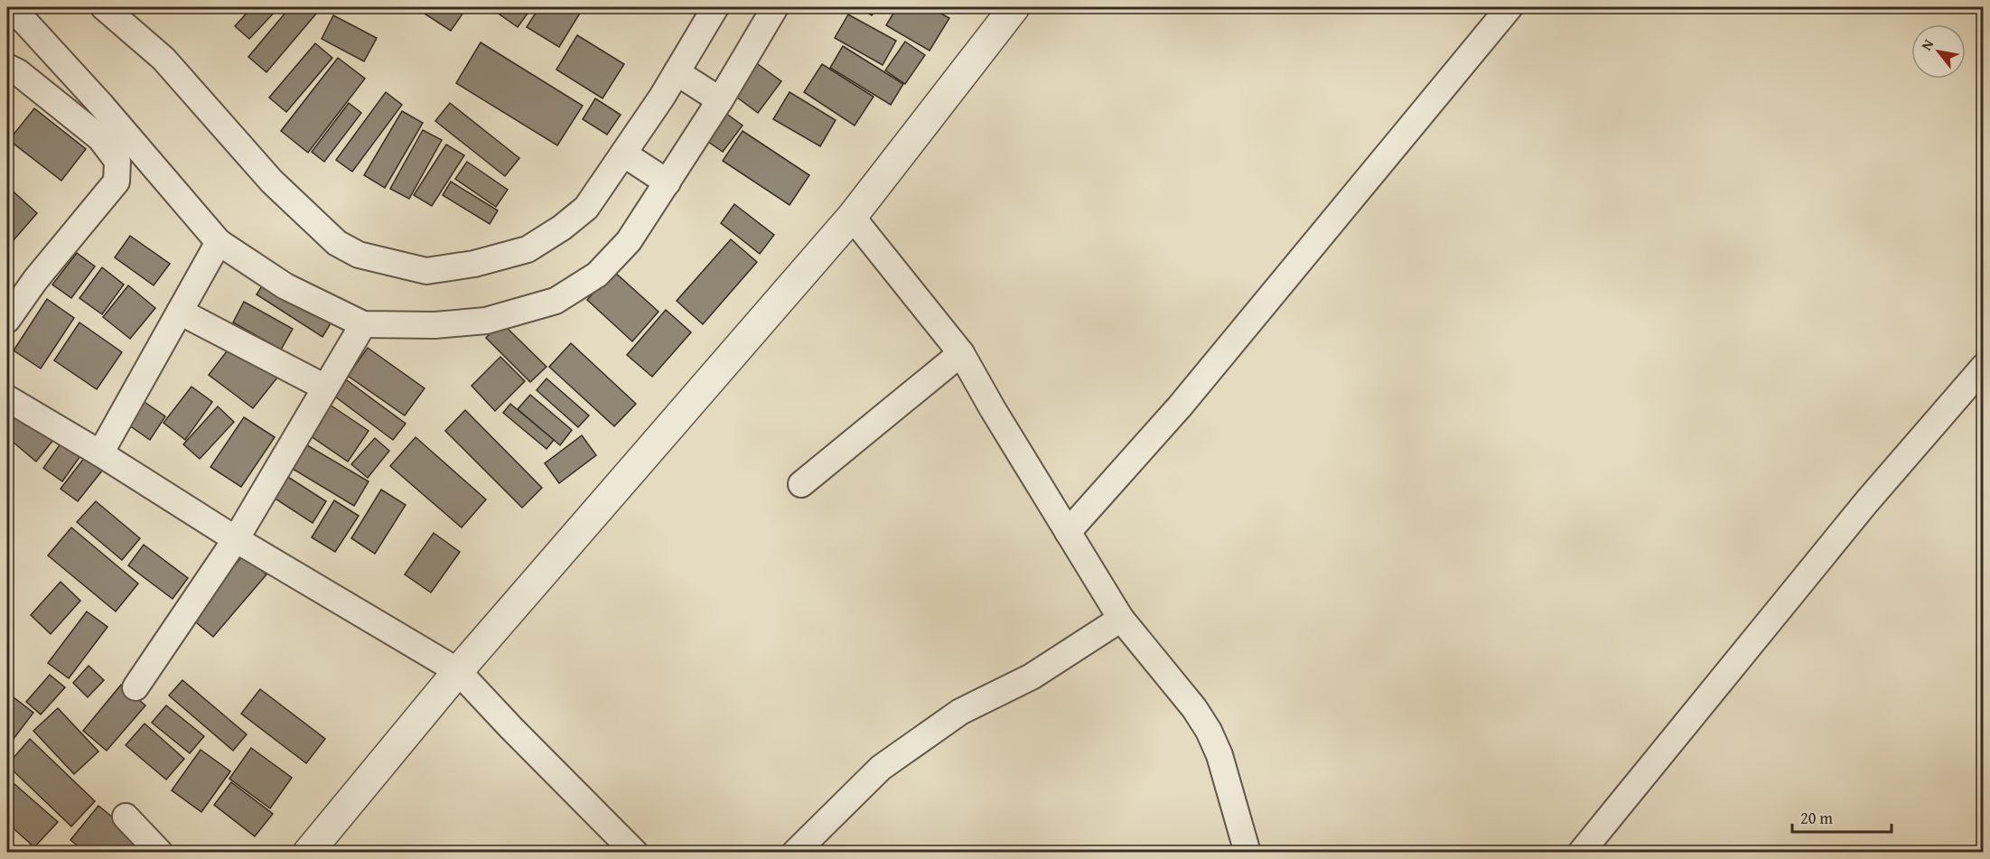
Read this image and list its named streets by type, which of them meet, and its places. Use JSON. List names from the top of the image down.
{
  "scale_bar": "20 m",
  "north": "top left"
}
